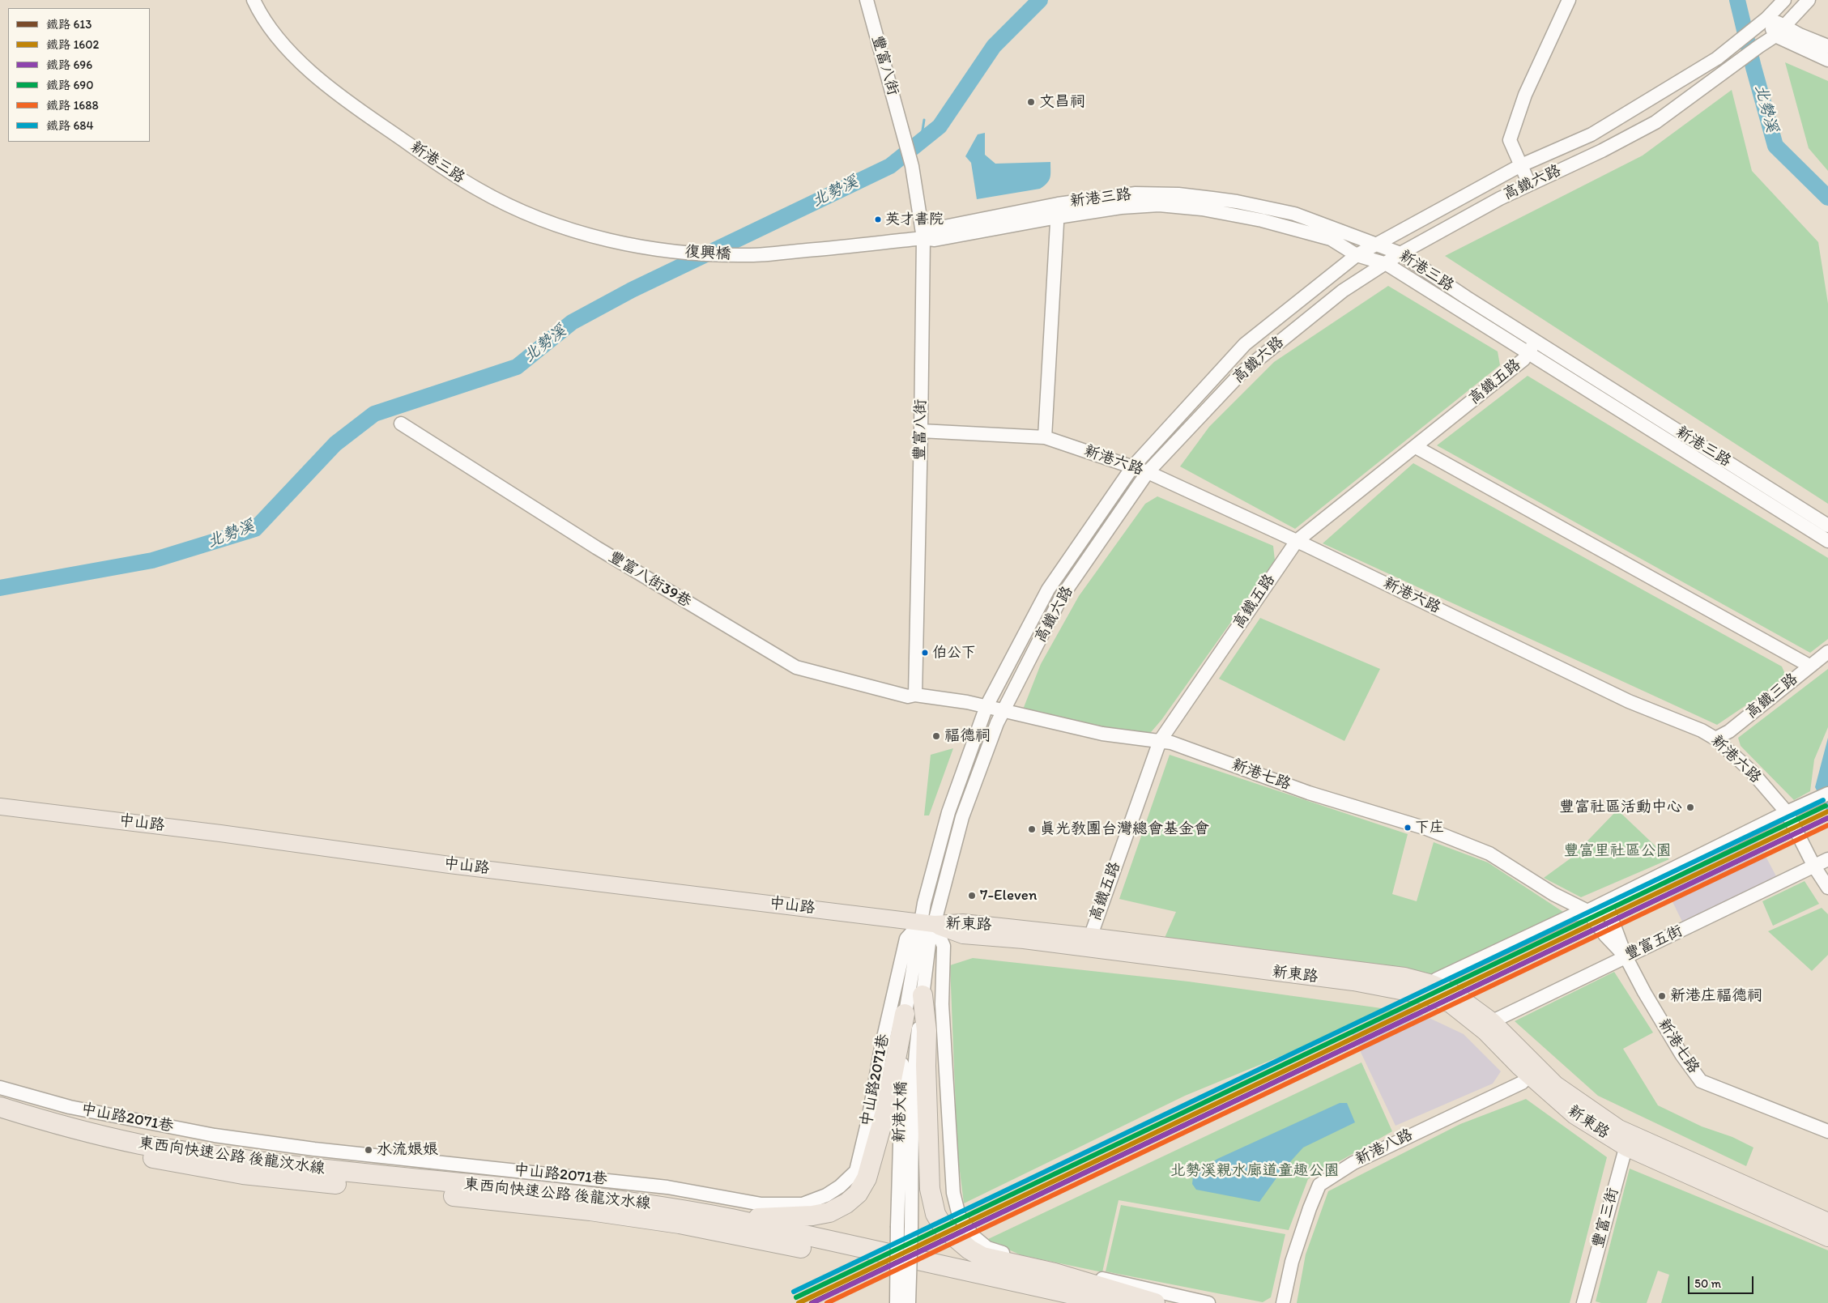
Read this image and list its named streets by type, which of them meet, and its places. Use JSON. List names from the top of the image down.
{
  "streets": {
    "highway": ["東西向快速公路 後龍汶水線"],
    "main road": ["中山路", "新東路"],
    "street": [
      "豐富八街",
      "新港三路",
      "高鐵六路",
      "復興橋",
      "高鐵五路",
      "新港六路",
      "豐富八街39巷",
      "高鐵三路",
      "新港七路",
      "豐富五街",
      "中山路2071巷",
      "新港大橋",
      "新港八路",
      "豐富三街"
    ]
  },
  "crossings": [
    ["豐富八街", "新港三路"],
    ["豐富八街", "新港六路"],
    ["豐富八街", "豐富八街39巷"],
    ["豐富八街", "新港七路"],
    ["新港三路", "高鐵六路"],
    ["新港三路", "復興橋"],
    ["新港三路", "高鐵五路"],
    ["高鐵六路", "新港六路"],
    ["高鐵六路", "新港七路"],
    ["高鐵六路", "中山路"],
    ["高鐵六路", "新東路"],
    ["高鐵六路", "中山路2071巷"],
    ["高鐵六路", "新港大橋"],
    ["高鐵五路", "新港六路"],
    ["高鐵五路", "新港七路"],
    ["高鐵五路", "新東路"],
    ["新港六路", "高鐵三路"],
    ["新港六路", "豐富五街"],
    ["豐富八街39巷", "新港七路"],
    ["新港七路", "豐富五街"],
    ["中山路", "新東路"],
    ["中山路", "中山路2071巷"],
    ["中山路", "新港大橋"],
    ["新東路", "豐富五街"],
    ["新東路", "中山路2071巷"],
    ["新東路", "新港大橋"],
    ["新東路", "新港八路"],
    ["新東路", "豐富三街"],
    ["中山路2071巷", "新港大橋"],
    ["新港大橋", "東西向快速公路 後龍汶水線"]
  ],
  "water": ["北勢溪"],
  "parks": ["豐富里社區公園", "北勢溪親水廊道童趣公園"],
  "places": [
    "文昌祠",
    "英才書院",
    "伯公下",
    "福德祠",
    "豐富社區活動中心",
    "下庄",
    "真光教團台灣總會基金會",
    "7-Eleven",
    "新港庄福德祠",
    "水流娘娘"
  ],
  "lines": [
    "rail line 684",
    "rail line 690",
    "rail line 1602",
    "rail line 613",
    "rail line 696",
    "rail line 1688"
  ],
  "legend": [
    "鐵路 613",
    "鐵路 1602",
    "鐵路 696",
    "鐵路 690",
    "鐵路 1688",
    "鐵路 684"
  ],
  "scale_bar": "50 m"
}
